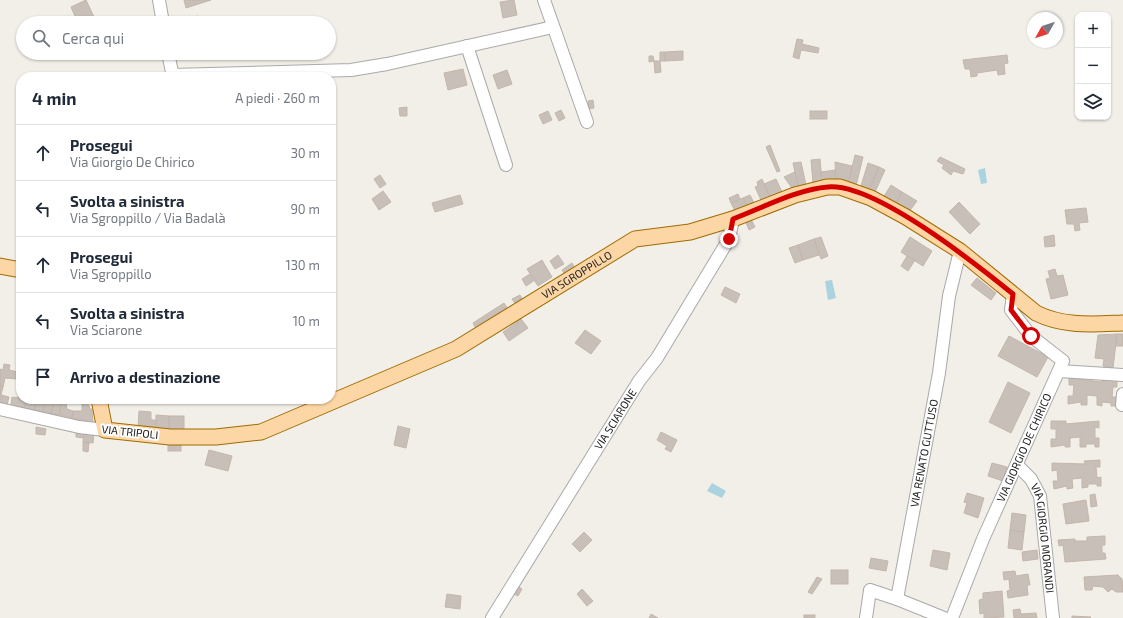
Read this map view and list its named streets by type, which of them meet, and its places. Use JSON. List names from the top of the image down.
{
  "streets": {
    "main road": ["VIA SGROPPILLO", "VIA TRIPOLI"],
    "street": [
      "VIA SCIARONE",
      "VIA GIORGIO DE CHIRICO",
      "VIA RENATO GUTTUSO",
      "VIA GIORGIO MORANDI"
    ]
  },
  "crossings": [
    ["VIA SGROPPILLO", "VIA SCIARONE"],
    ["VIA SGROPPILLO", "VIA TRIPOLI"],
    ["VIA SGROPPILLO", "VIA RENATO GUTTUSO"],
    ["VIA GIORGIO DE CHIRICO", "VIA GIORGIO MORANDI"]
  ],
  "north": "bottom left",
  "page": {
    "map_buttons": ["+", "−"],
    "search": "Cerca qui",
    "heading": ["4 min", "A piedi · 260 m"],
    "list": [
      ["Prosegui", "Via Giorgio De Chirico", "30 m"],
      ["Svolta a sinistra", "Via Sgroppillo / Via Badalà", "90 m"],
      ["Prosegui", "Via Sgroppillo", "130 m"],
      ["Svolta a sinistra", "Via Sciarone", "10 m"],
      "Arrivo a destinazione"
    ]
  }
}
